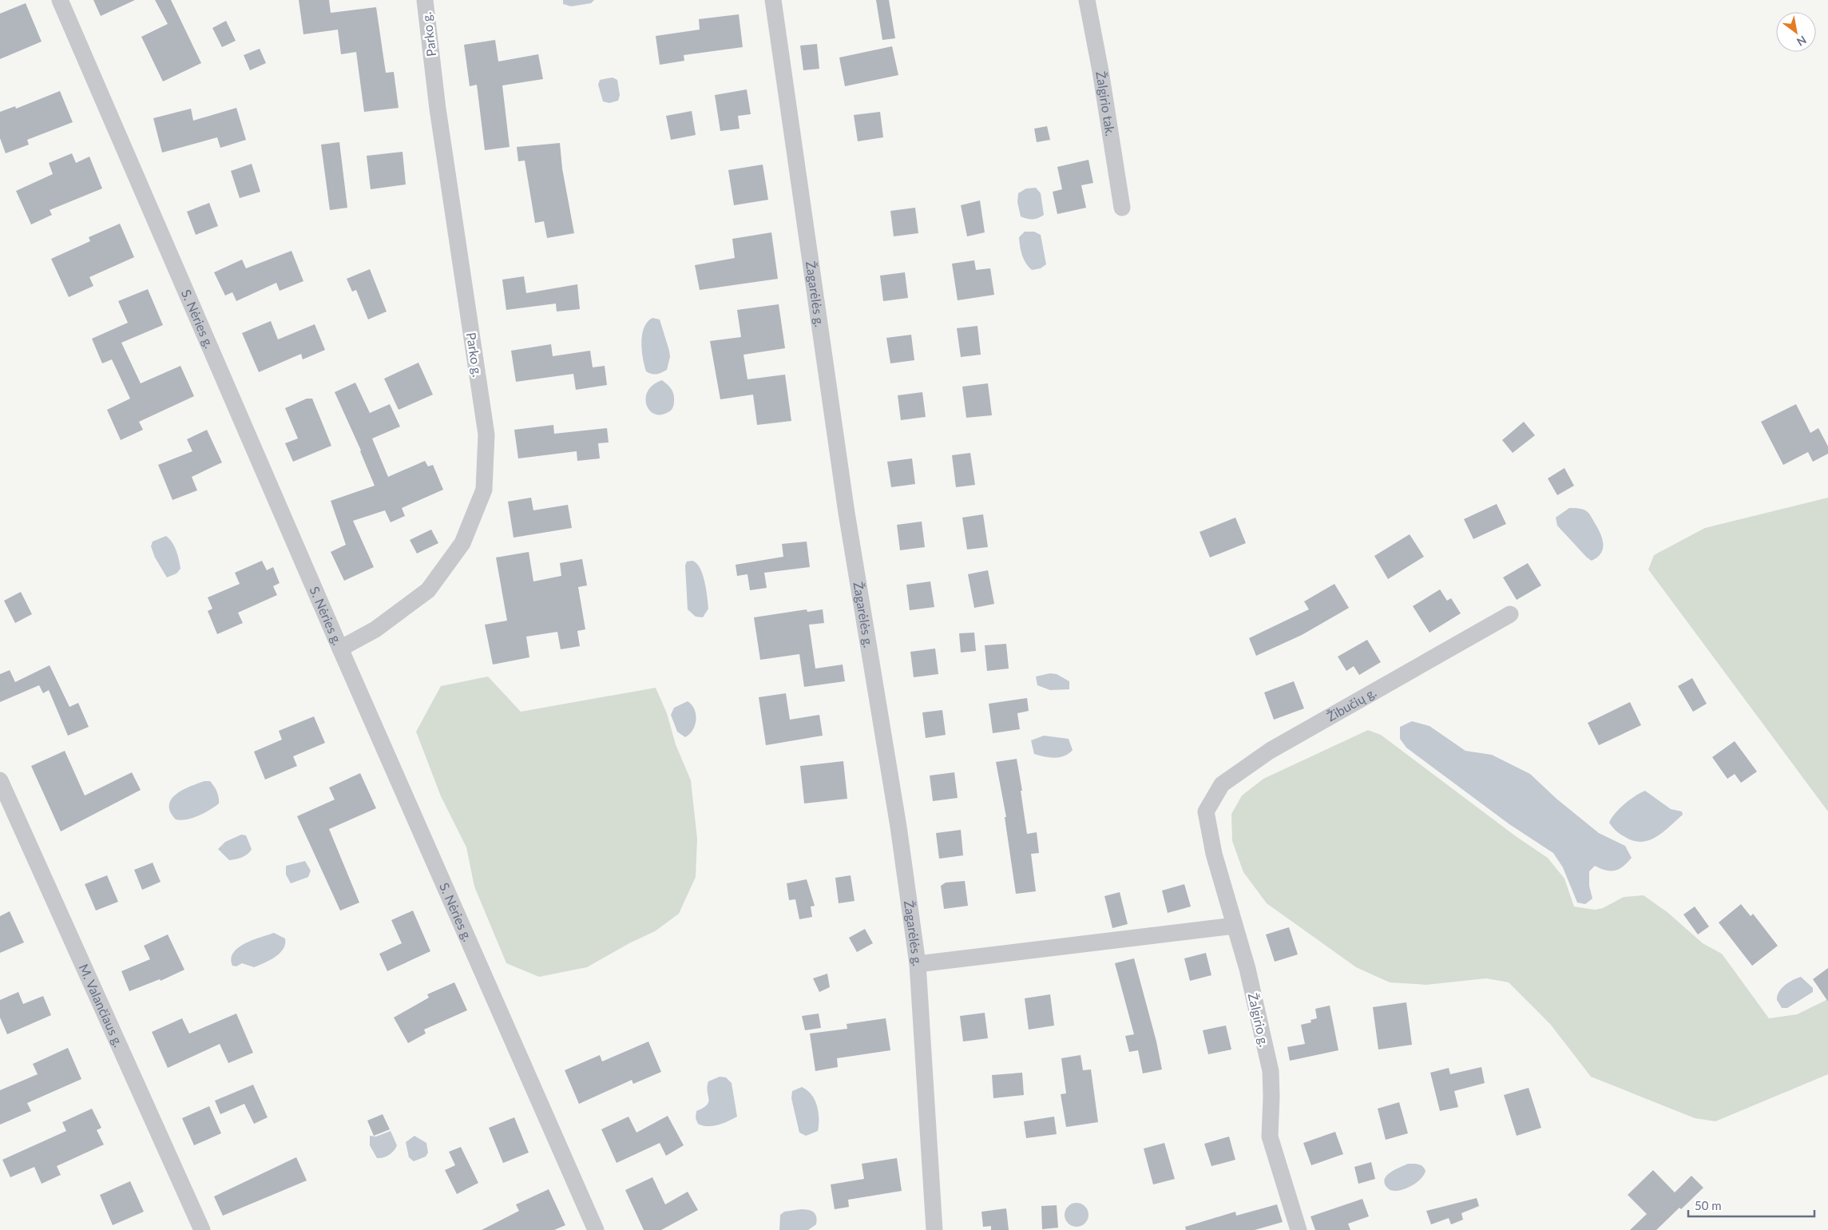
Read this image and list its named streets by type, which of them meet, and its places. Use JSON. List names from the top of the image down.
{
  "streets": {
    "street": [
      "Parko g.",
      "Žalgirio tak.",
      "Žagarėlės g.",
      "S. Nėries g.",
      "Žibučių g.",
      "M. Valančiaus g.",
      "Žalgirio g."
    ]
  },
  "crossings": [
    ["Parko g.", "S. Nėries g."],
    ["Žibučių g.", "Žalgirio g."]
  ],
  "scale_bar": "50 m",
  "north": "bottom right"
}
